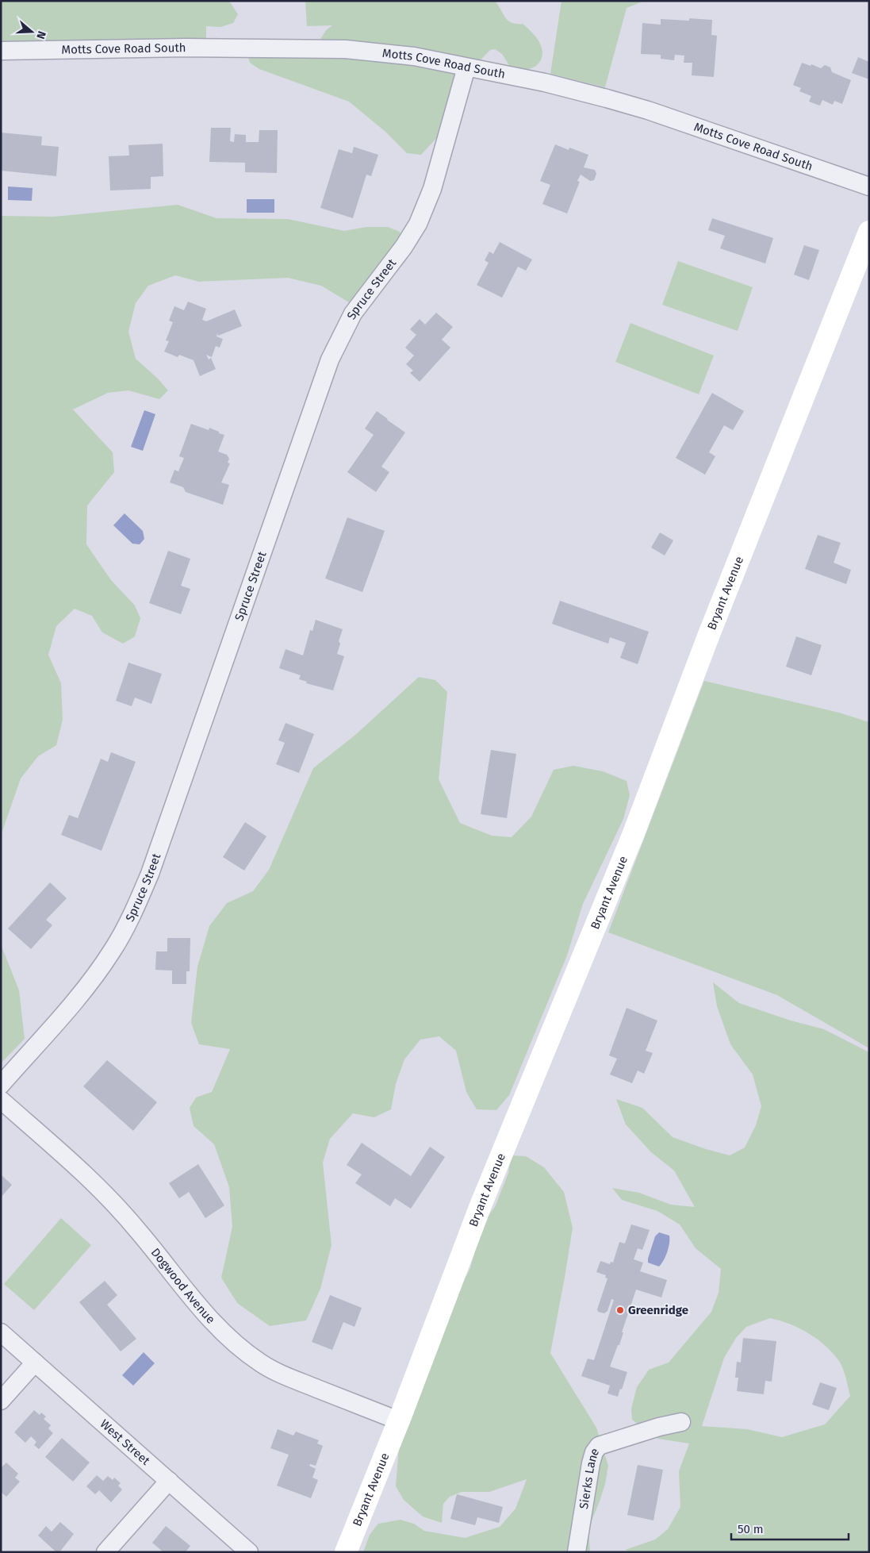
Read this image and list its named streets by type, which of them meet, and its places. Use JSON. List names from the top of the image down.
{
  "streets": {
    "main road": ["Bryant Avenue"],
    "street": [
      "Motts Cove Road South",
      "Spruce Street",
      "Dogwood Avenue",
      "West Street",
      "Sierks Lane"
    ]
  },
  "crossings": [
    ["Motts Cove Road South", "Spruce Street"],
    ["Bryant Avenue", "Dogwood Avenue"]
  ],
  "places": ["Greenridge"],
  "scale_bar": "50 m",
  "north": "right"
}
